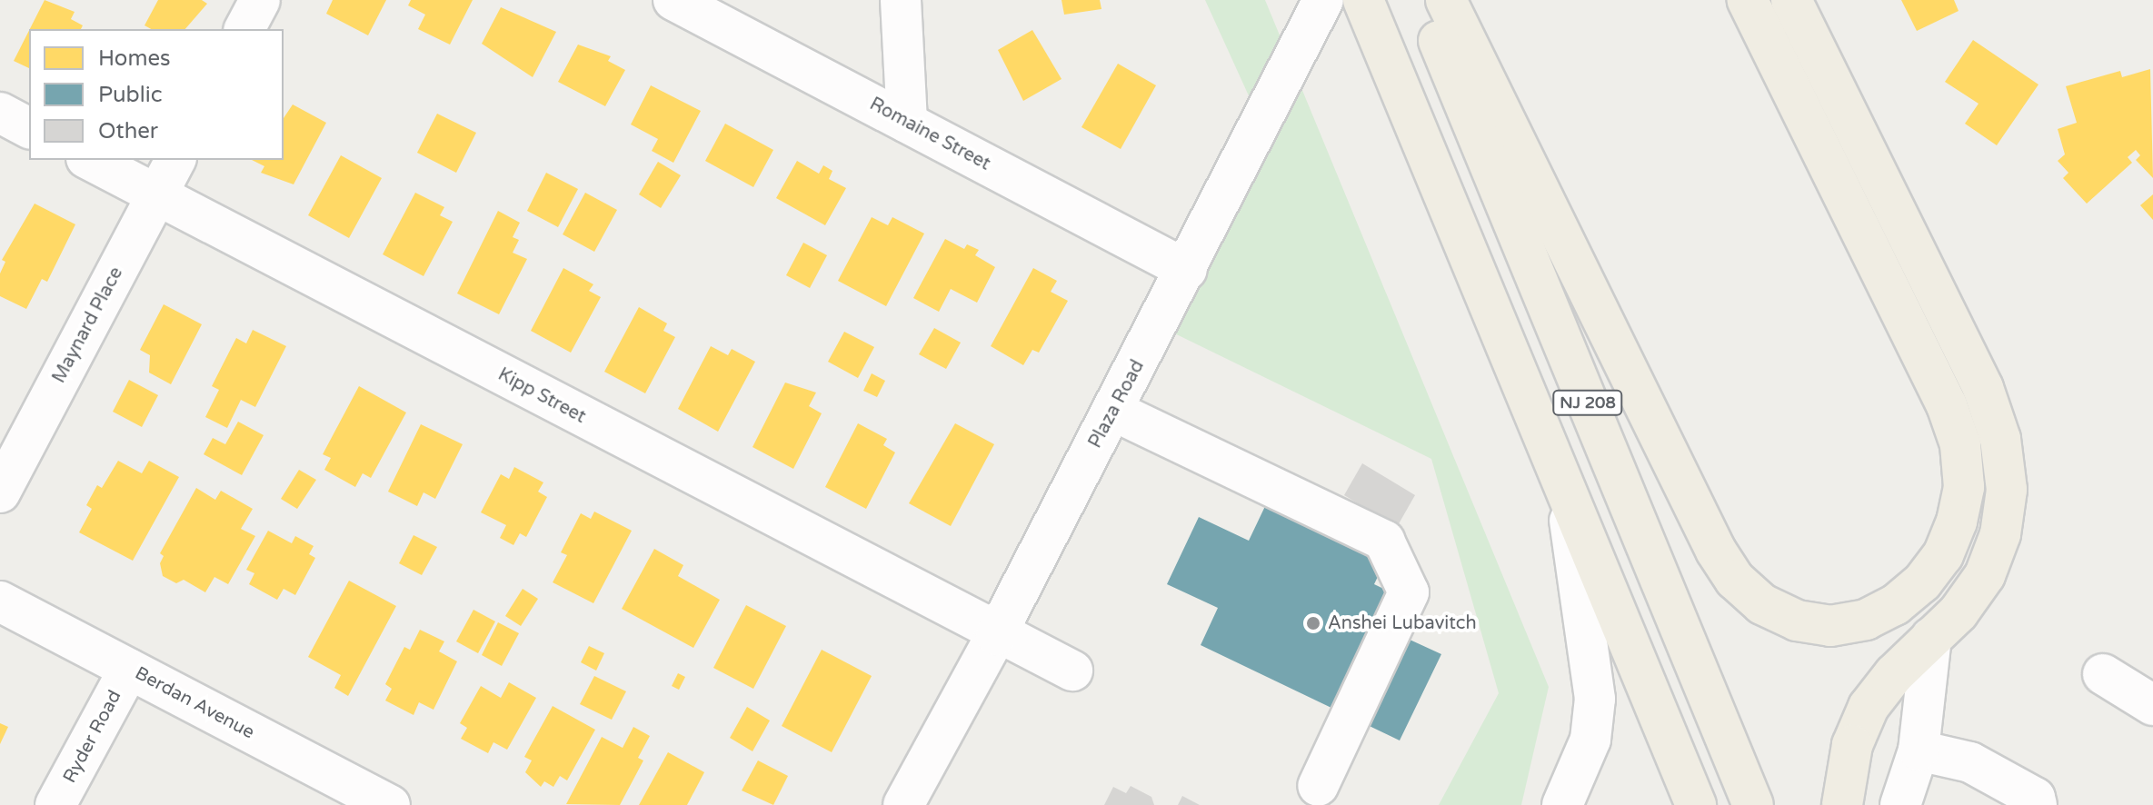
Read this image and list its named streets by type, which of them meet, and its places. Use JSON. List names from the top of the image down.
{
  "streets": {
    "highway": ["NJ 208"],
    "street": [
      "Romaine Street",
      "Maynard Place",
      "Kipp Street",
      "Plaza Road",
      "Berdan Avenue",
      "Ryder Road"
    ]
  },
  "crossings": [
    ["Romaine Street", "Plaza Road"],
    ["Maynard Place", "Kipp Street"],
    ["Kipp Street", "Plaza Road"],
    ["Berdan Avenue", "Ryder Road"]
  ],
  "places": ["Anshei Lubavitch"],
  "legend": ["Homes", "Public", "Other"]
}
